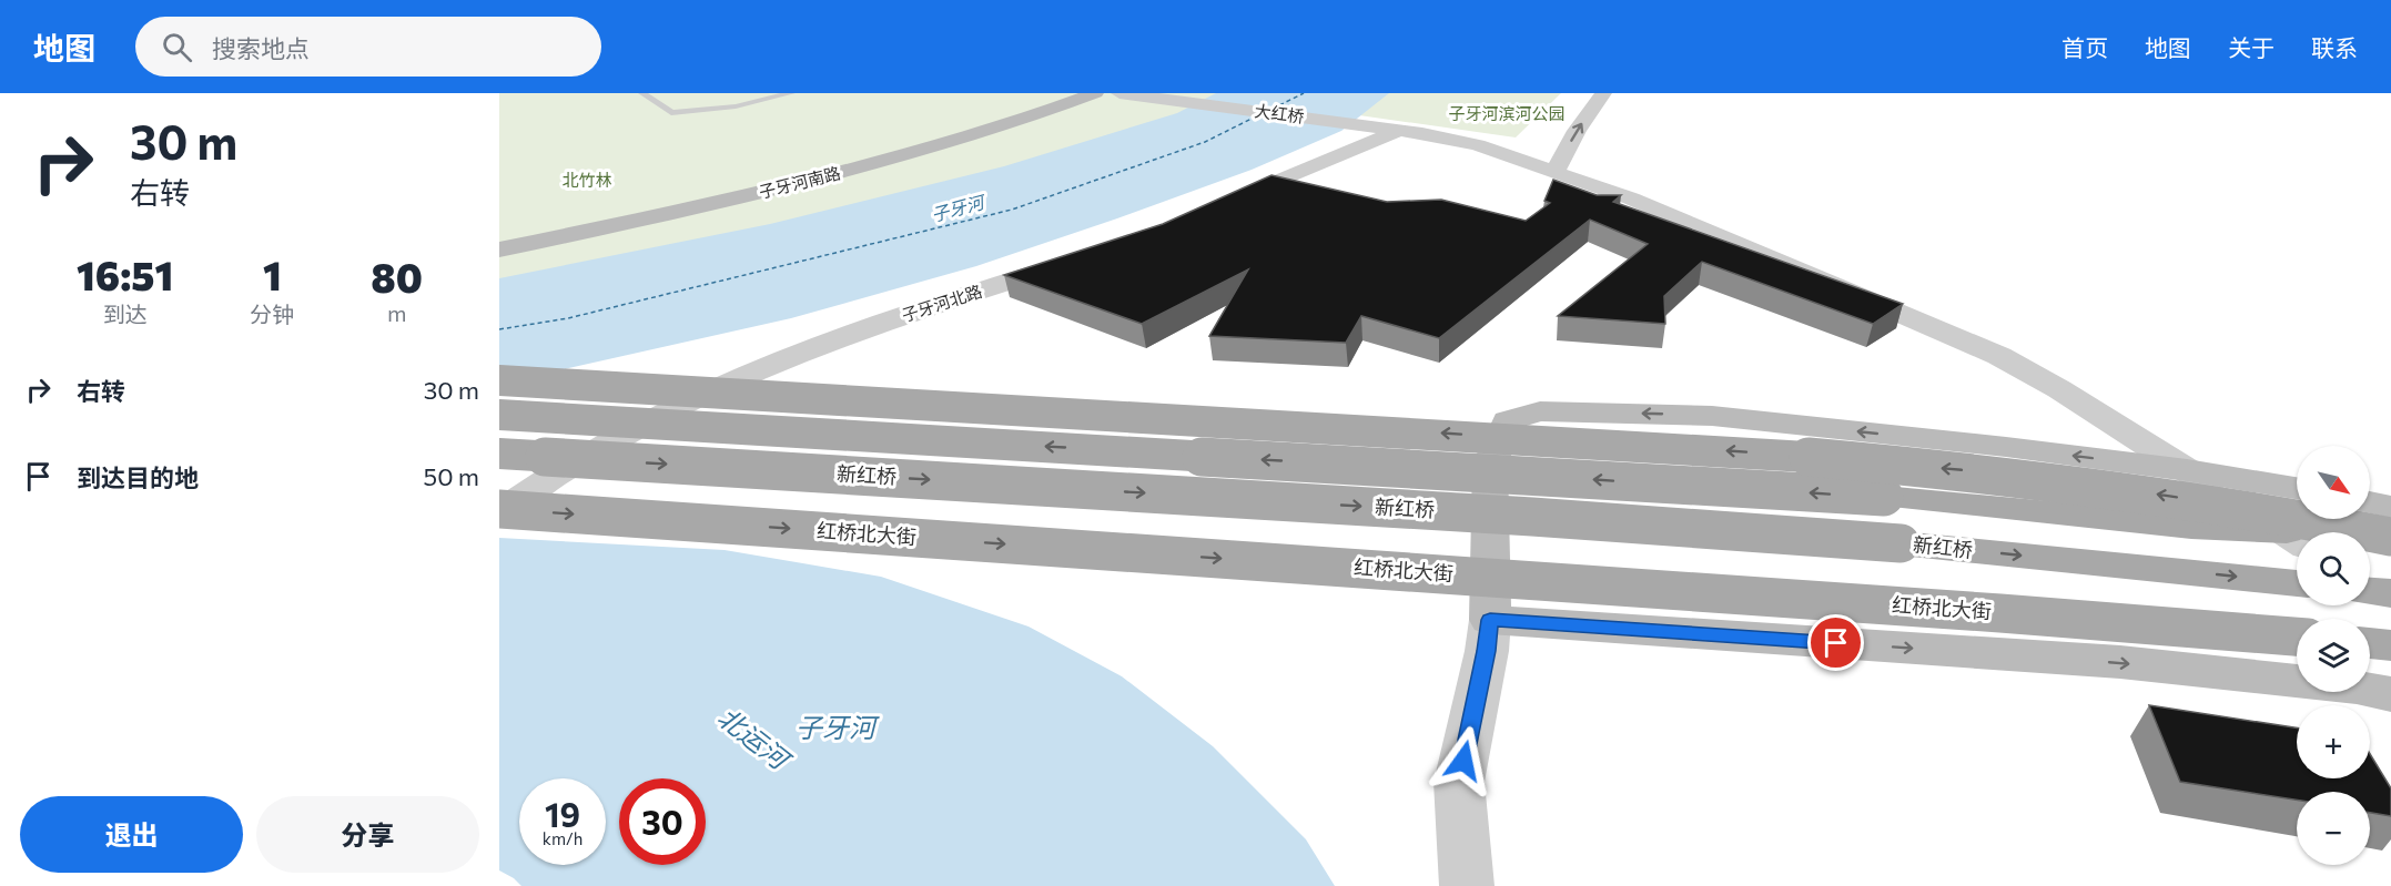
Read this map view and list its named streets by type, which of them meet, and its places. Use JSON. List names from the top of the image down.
{
  "streets": {
    "main road": ["子牙河南路", "新红桥", "红桥北大街"],
    "street": ["大红桥", "子牙河北路"]
  },
  "crossings": [
    ["子牙河北路", "红桥北大街"]
  ],
  "water": ["子牙河", "北运河"],
  "parks": ["子牙河滨河公园", "北竹林"],
  "north": "bottom right",
  "page": {
    "header": "地图",
    "search": "搜索地点",
    "nav": [
      "首页",
      "地图",
      "关于",
      "联系"
    ],
    "turn": ["30 m", "右转"],
    "eta": [
      "16:51",
      "到达",
      "1",
      "分钟",
      "80",
      "m"
    ],
    "list": [
      {
        "name": "右转",
        "value": "30 m"
      },
      {
        "name": "到达目的地",
        "value": "50 m"
      }
    ],
    "map_buttons": ["+", "−"],
    "speed": "19 km/h",
    "limit": "30",
    "buttons": ["退出", "分享"]
  }
}
